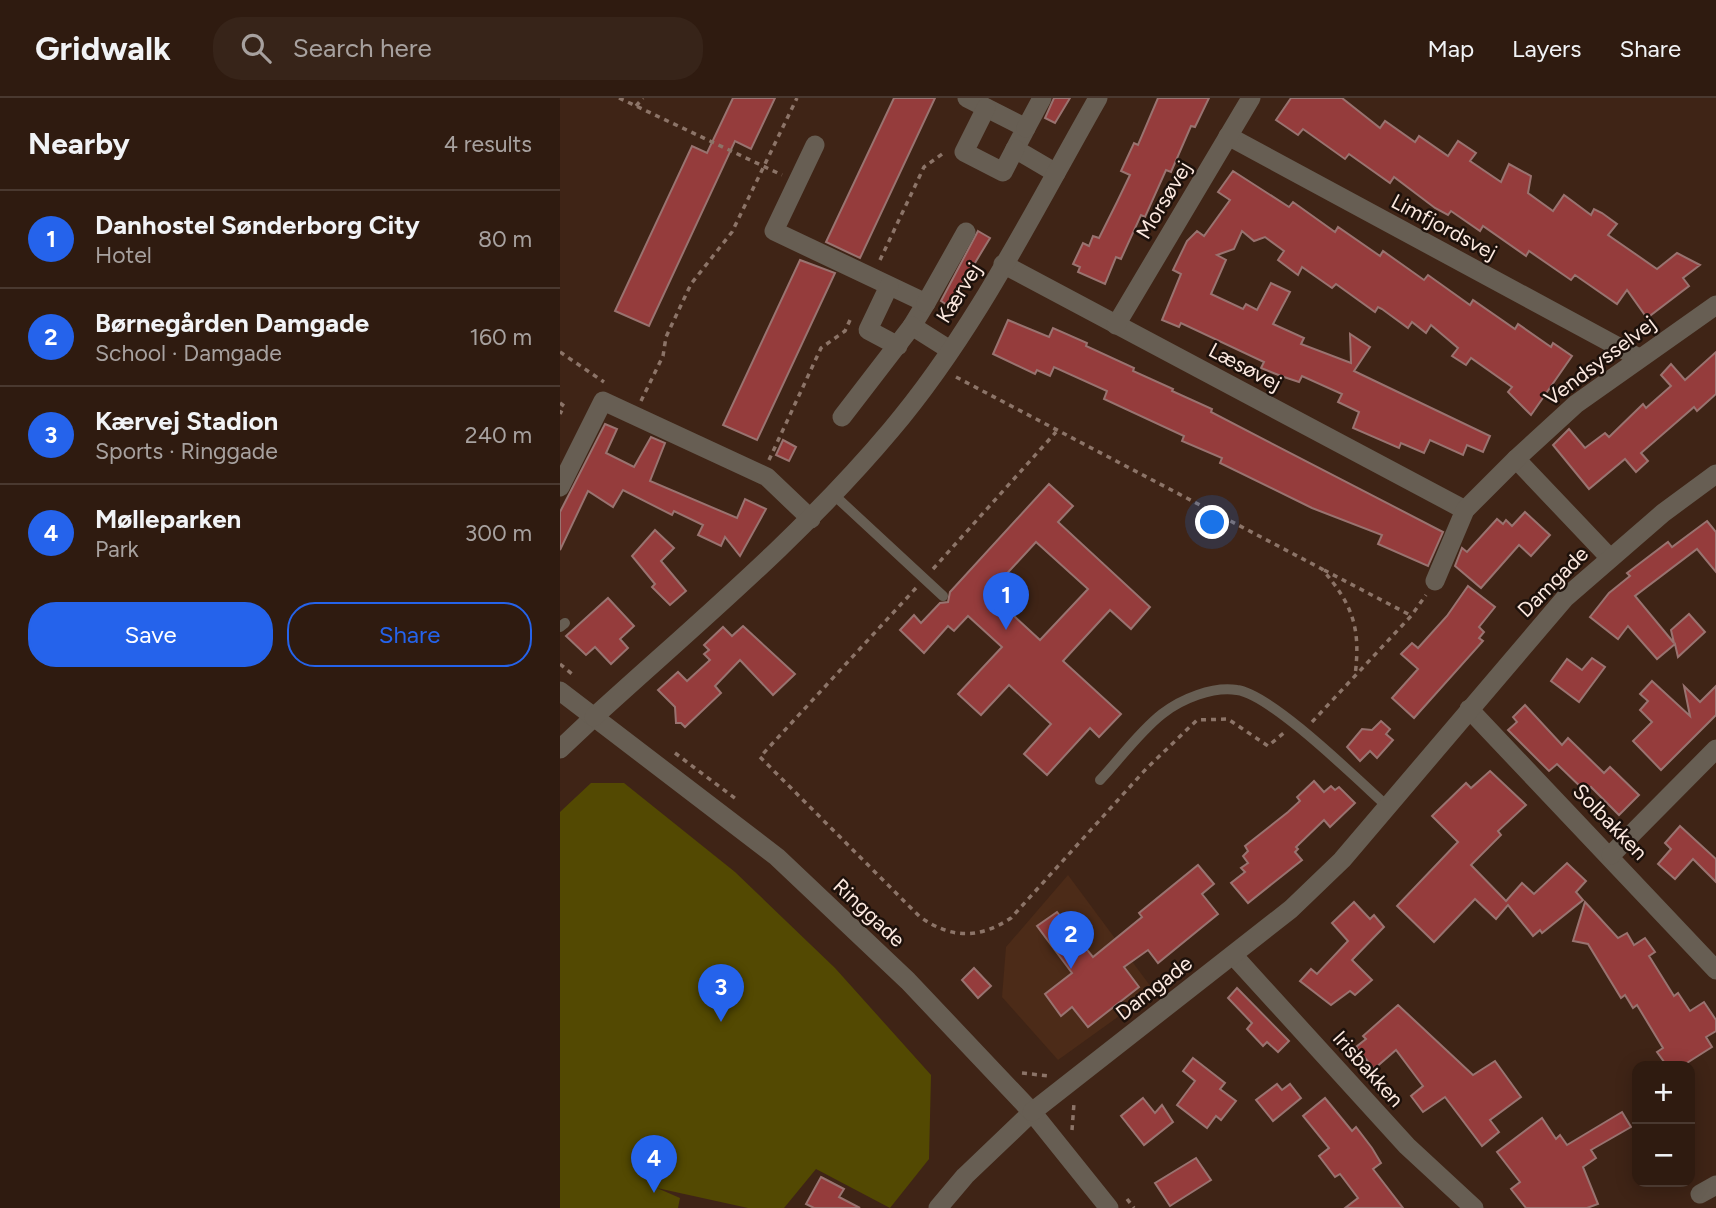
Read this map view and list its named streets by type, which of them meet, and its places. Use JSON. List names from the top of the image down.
{
  "streets": {
    "street": [
      "Morsøvej",
      "Limfjordsvej",
      "Kærvej",
      "Vendsysselvej",
      "Læsøvej",
      "Damgade",
      "Solbakken",
      "Ringgade",
      "Irisbakken"
    ]
  },
  "crossings": [
    ["Morsøvej", "Limfjordsvej"],
    ["Morsøvej", "Læsøvej"],
    ["Limfjordsvej", "Vendsysselvej"],
    ["Kærvej", "Læsøvej"],
    ["Kærvej", "Ringgade"],
    ["Vendsysselvej", "Læsøvej"],
    ["Damgade", "Solbakken"],
    ["Damgade", "Ringgade"],
    ["Damgade", "Irisbakken"]
  ],
  "page": {
    "header": "Gridwalk",
    "search": "Search here",
    "nav": ["Map", "Layers", "Share"],
    "heading": ["Nearby", "4 results"],
    "list": [
      {
        "mark": "1",
        "name": "Danhostel Sønderborg City",
        "note": "Hotel",
        "value": "80 m"
      },
      {
        "mark": "2",
        "name": "Børnegården Damgade",
        "note": "School · Damgade",
        "value": "160 m"
      },
      {
        "mark": "3",
        "name": "Kærvej Stadion",
        "note": "Sports · Ringgade",
        "value": "240 m"
      },
      {
        "mark": "4",
        "name": "Mølleparken",
        "note": "Park",
        "value": "300 m"
      }
    ],
    "pins": [
      "1",
      "2",
      "3",
      "4"
    ],
    "buttons": ["Save", "Share"],
    "map_buttons": ["+", "−"]
  }
}
